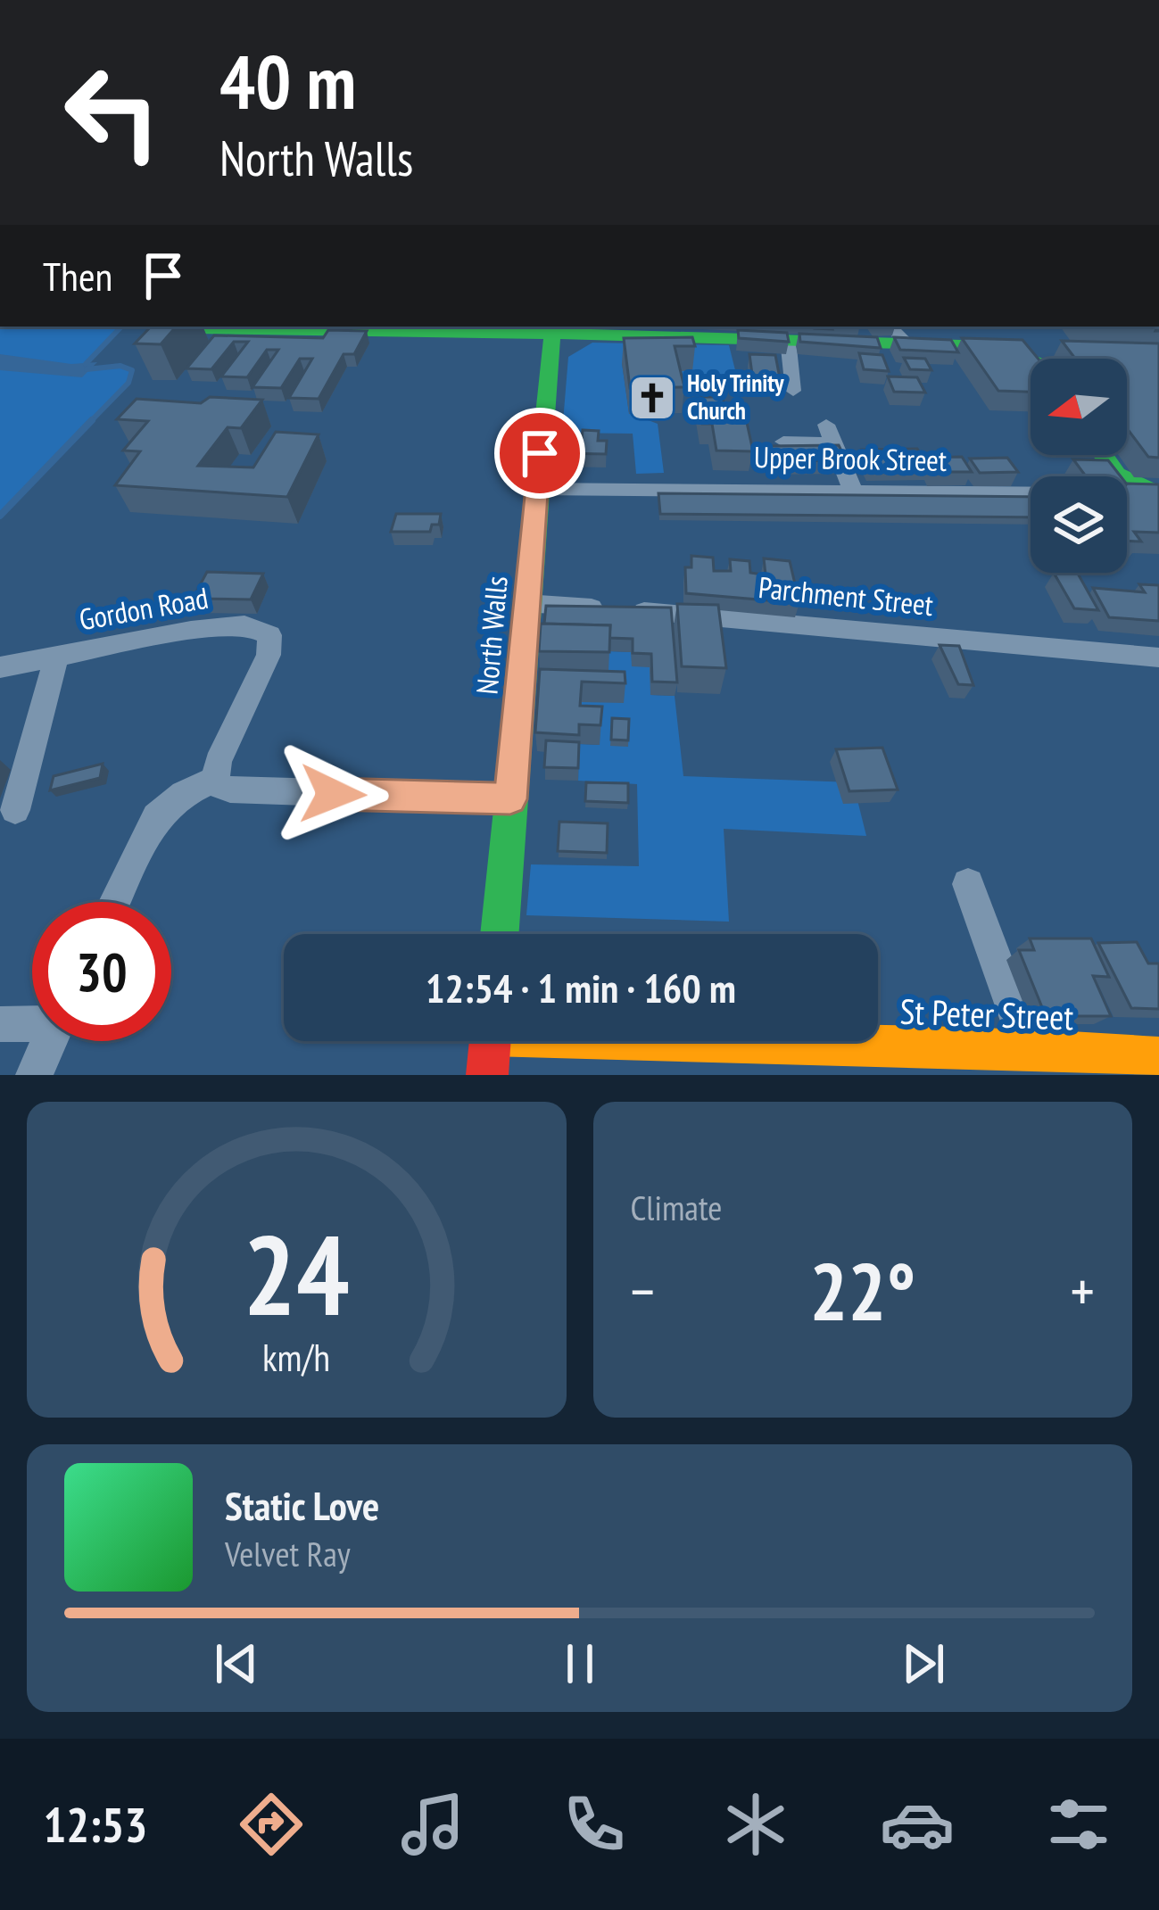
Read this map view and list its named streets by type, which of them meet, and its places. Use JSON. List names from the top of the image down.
{
  "streets": {
    "street": [
      "Upper Brook Street",
      "Parchment Street",
      "Gordon Road",
      "North Walls",
      "St Peter Street"
    ]
  },
  "crossings": [
    ["Upper Brook Street", "North Walls"],
    ["Parchment Street", "North Walls"]
  ],
  "places": {
    "church": ["Holy Trinity Church"]
  },
  "north": "left",
  "page": {
    "turn": ["40 m", "North Walls"],
    "then": "Then",
    "limit": "30",
    "trip": "12:54 · 1 min · 160 m",
    "tile": "Climate",
    "heat": ["−", "22°", "+"],
    "song": ["Static Love", "Velvet Ray"],
    "tabs": "12:53",
    "gauge": ["24", "km/h"]
  }
}
